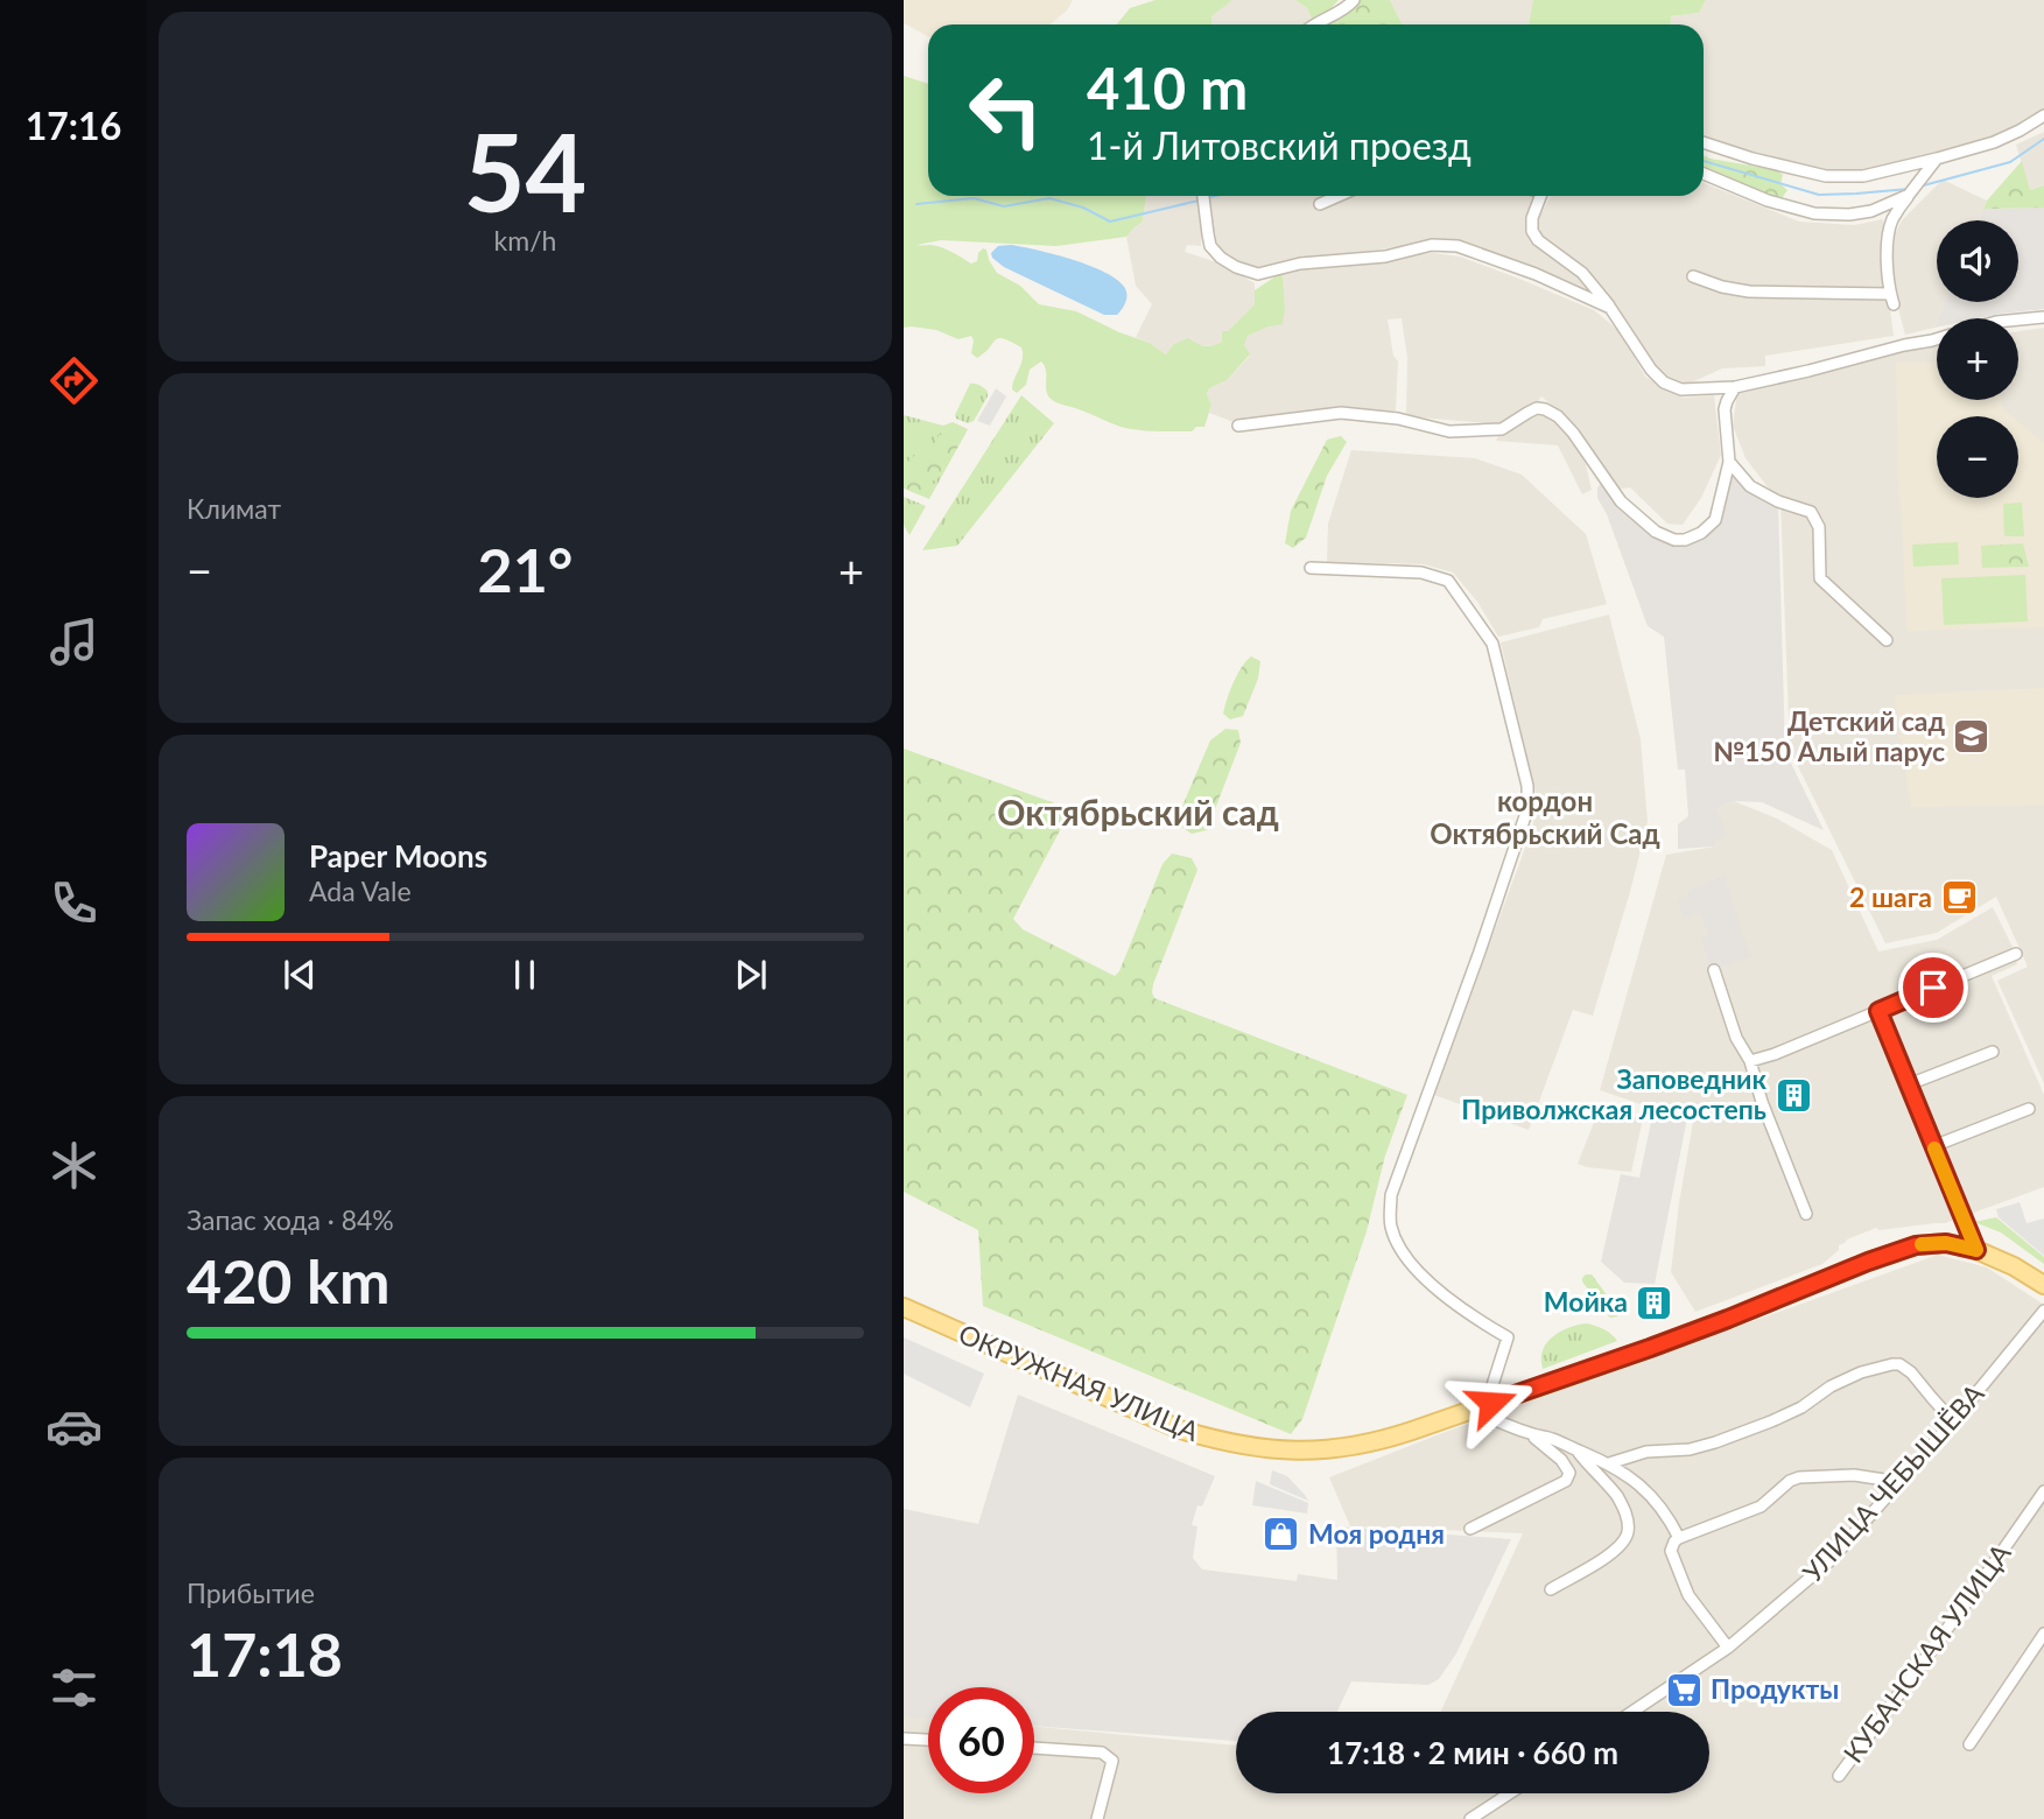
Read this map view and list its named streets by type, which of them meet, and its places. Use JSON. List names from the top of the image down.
{
  "streets": {
    "main road": ["ОКРУЖНАЯ УЛИЦА"],
    "street": ["УЛИЦА ЧЕБЫШЁВА", "КУБАНСКАЯ УЛИЦА"]
  },
  "districts": ["кордон Октябрьский Сад", "Октябрьский сад"],
  "places": {
    "school or university": ["Детский сад №150 Алый парус"],
    "cafe": ["2 шага"],
    "building": ["Заповедник Приволжская лесостепь", "Мойка"],
    "shop": ["Моя родня"],
    "supermarket": ["Продукты"]
  },
  "page": {
    "tabs": "17:16",
    "tile": [
      ["54", "km/h"],
      "Климат",
      ["Запас хода · 84%", "420 km"],
      ["Прибытие", "17:18"]
    ],
    "turn": ["410 m", "1-й Литовский проезд"],
    "map_buttons": ["+", "−"],
    "heat": ["−", "21°", "+"],
    "song": ["Paper Moons", "Ada Vale"],
    "limit": "60",
    "trip": "17:18 · 2 мин · 660 m"
  }
}
